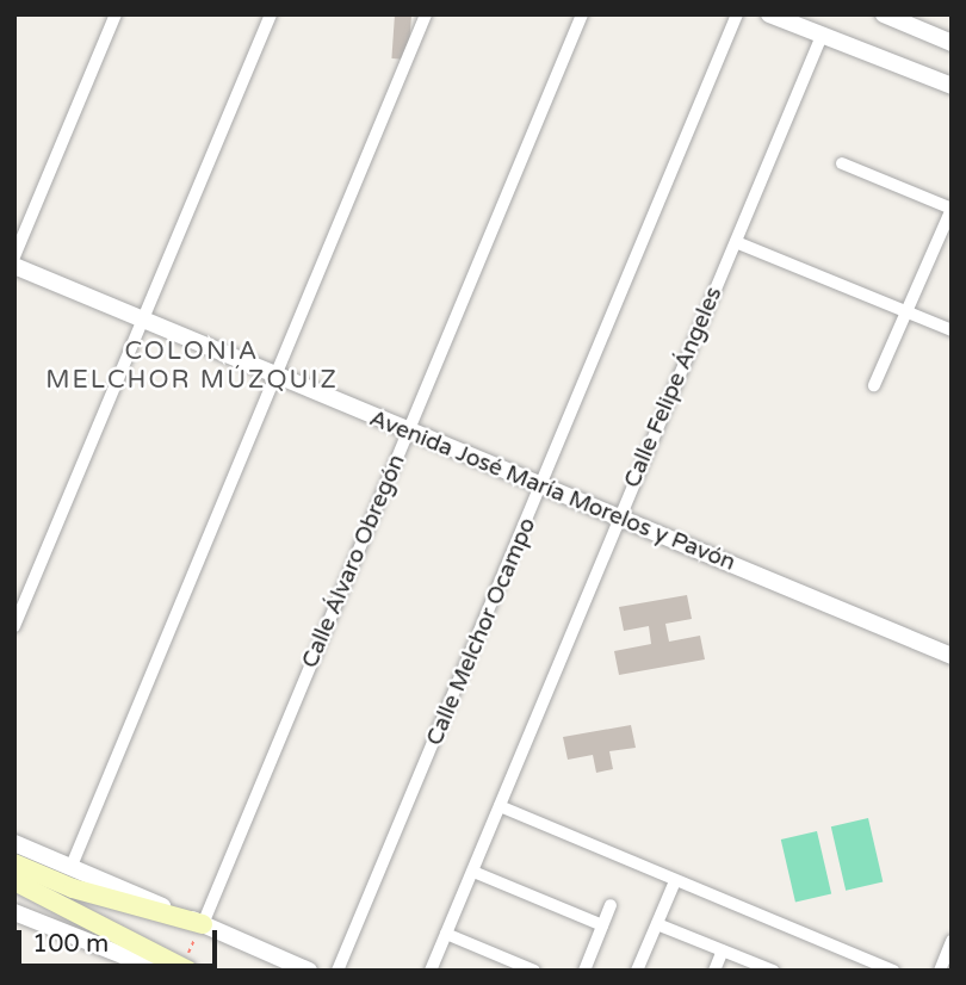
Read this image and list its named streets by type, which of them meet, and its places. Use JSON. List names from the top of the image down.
{
  "streets": {
    "street": [
      "Calle Felipe Ángeles",
      "Avenida José María Morelos y Pavón",
      "Calle Álvaro Obregón",
      "Calle Melchor Ocampo"
    ]
  },
  "crossings": [
    ["Calle Felipe Ángeles", "Avenida José María Morelos y Pavón"],
    ["Avenida José María Morelos y Pavón", "Calle Álvaro Obregón"],
    ["Avenida José María Morelos y Pavón", "Calle Melchor Ocampo"]
  ],
  "districts": ["COLONIA MELCHOR MÚZQUIZ"],
  "scale_bar": "100 m"
}
